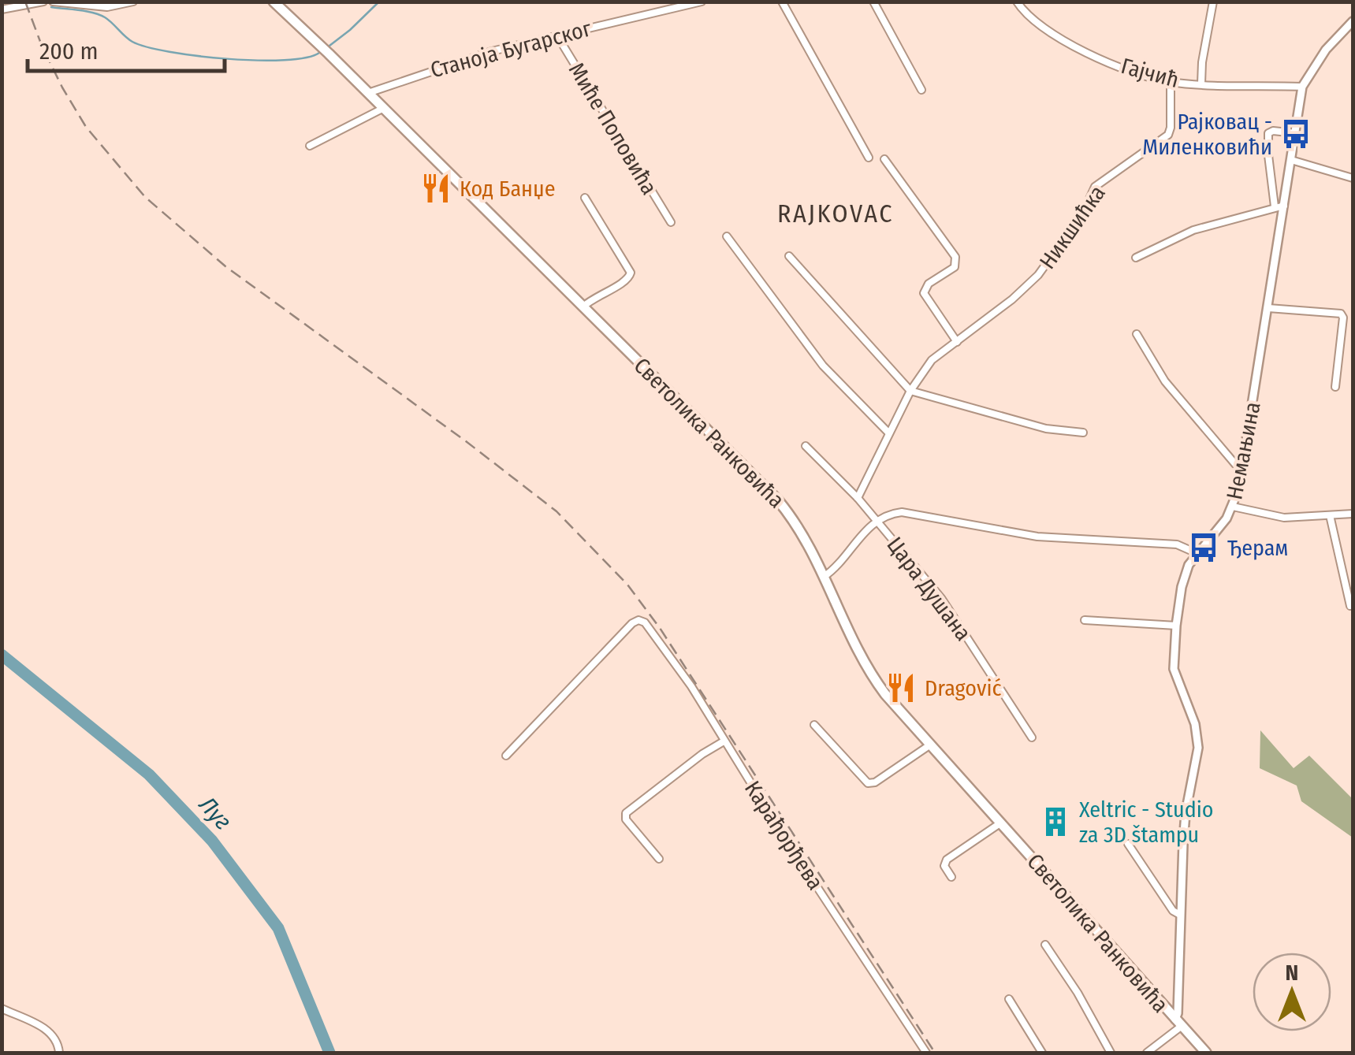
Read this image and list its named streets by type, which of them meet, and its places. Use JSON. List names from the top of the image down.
{
  "streets": {
    "main road": ["Светолика Ранковића"],
    "street": [
      "Станоја Бугарског",
      "Гајчић",
      "Миће Поповића",
      "Никшићка",
      "Немањина",
      "Цара Душана",
      "Карађорђева"
    ]
  },
  "crossings": [
    ["Станоја Бугарског", "Миће Поповића"],
    ["Станоја Бугарског", "Светолика Ранковића"],
    ["Гајчић", "Никшићка"],
    ["Гајчић", "Немањина"],
    ["Светолика Ранковића", "Немањина"]
  ],
  "districts": ["RAJKOVAC"],
  "water": ["Луг"],
  "places": {
    "bus stop": ["Рајковац - Миленковићи", "Ђерам"],
    "restaurant": ["Код Банџе", "Dragović"],
    "building": ["Xeltric - Studio za 3D štampu"]
  },
  "scale_bar": "200 m",
  "north": "top"
}
